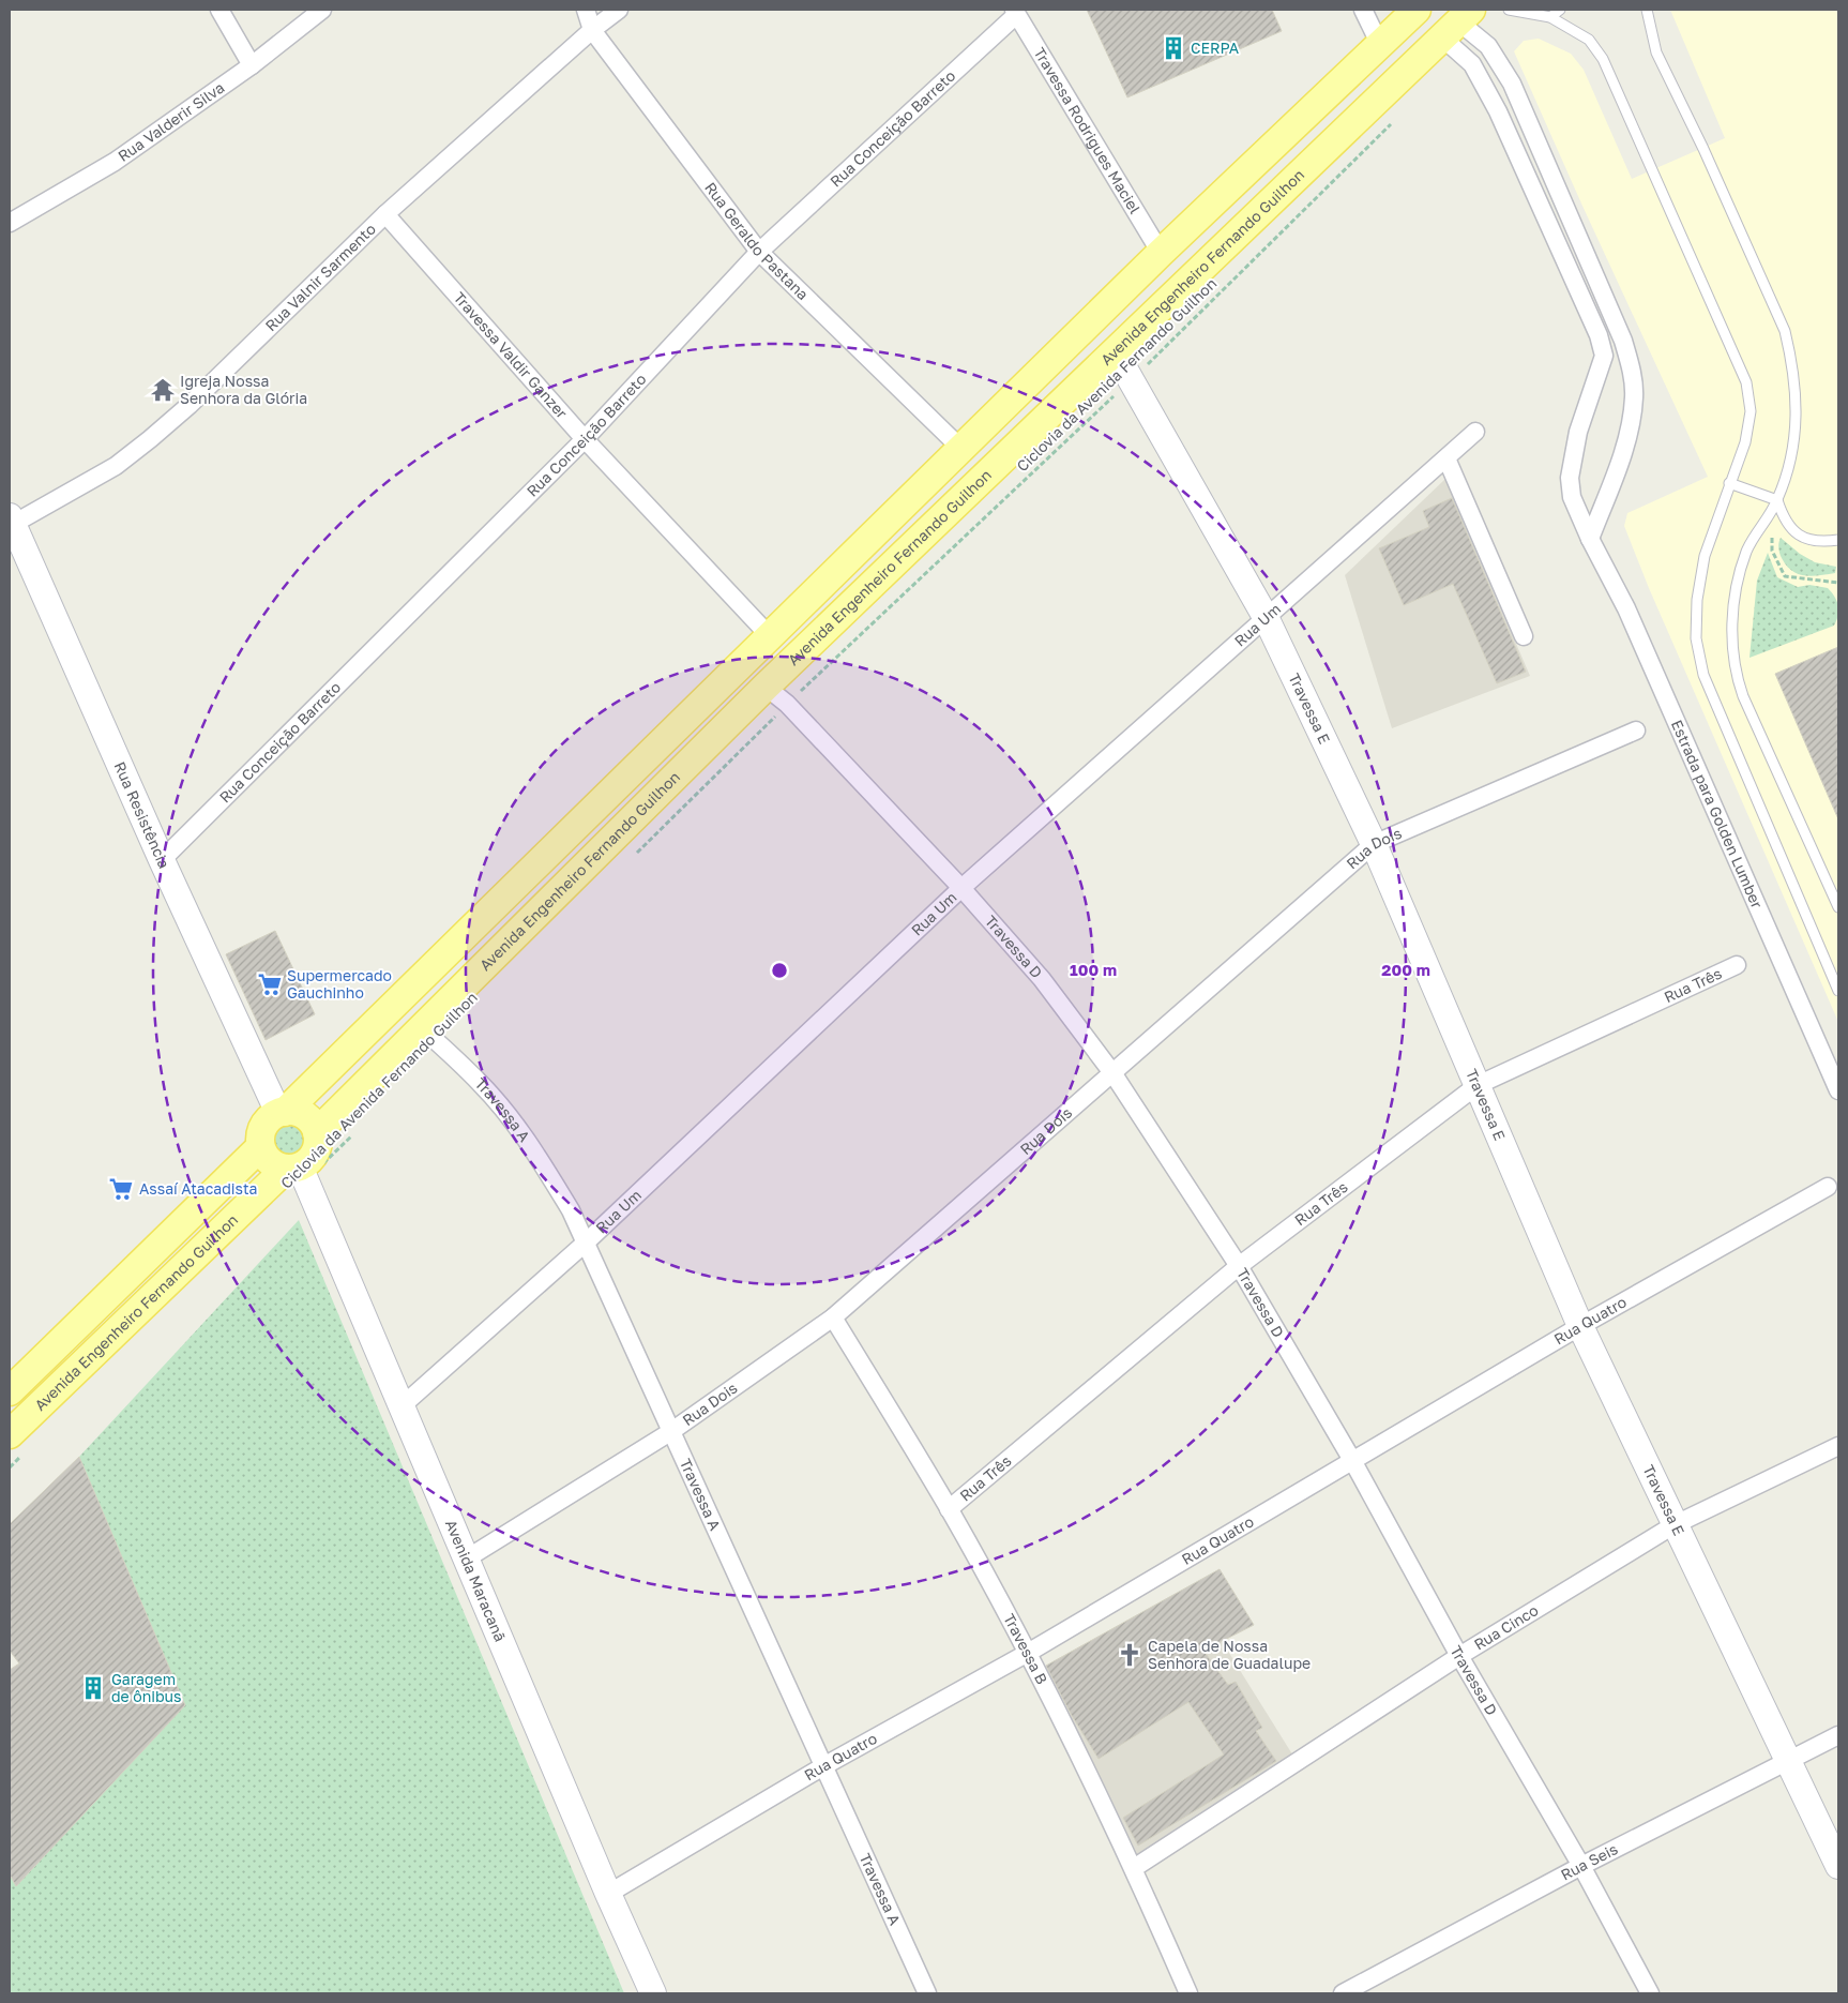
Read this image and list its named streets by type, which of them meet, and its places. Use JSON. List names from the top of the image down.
{
  "streets": {
    "main road": ["Avenida Engenheiro Fernando Guilhon"],
    "street": [
      "Rua Valderir Silva",
      "Rua Conceição Barreto",
      "Travessa Rodrigues Maciel",
      "Rua Geraldo Pastana",
      "Rua Valnir Sarmento",
      "Travessa Valdir Ganzer",
      "Rua Um",
      "Travessa E",
      "Estrada para Golden Lumber",
      "Rua Resistência",
      "Rua Dois",
      "Travessa D",
      "Rua Três",
      "Travessa A",
      "Rua Quatro",
      "Avenida Maracanã",
      "Rua Cinco",
      "Travessa B",
      "Rua Seis"
    ],
    "path": ["Ciclovia da Avenida Fernando Guilhon"]
  },
  "crossings": [
    ["Rua Conceição Barreto", "Travessa Rodrigues Maciel"],
    ["Rua Conceição Barreto", "Rua Geraldo Pastana"],
    ["Rua Conceição Barreto", "Travessa Valdir Ganzer"],
    ["Rua Conceição Barreto", "Rua Resistência"],
    ["Rua Geraldo Pastana", "Rua Valnir Sarmento"],
    ["Avenida Engenheiro Fernando Guilhon", "Ciclovia da Avenida Fernando Guilhon"],
    ["Avenida Engenheiro Fernando Guilhon", "Travessa E"],
    ["Avenida Engenheiro Fernando Guilhon", "Rua Resistência"],
    ["Avenida Engenheiro Fernando Guilhon", "Travessa D"],
    ["Avenida Engenheiro Fernando Guilhon", "Travessa A"],
    ["Avenida Engenheiro Fernando Guilhon", "Avenida Maracanã"],
    ["Rua Valnir Sarmento", "Travessa Valdir Ganzer"],
    ["Rua Valnir Sarmento", "Rua Resistência"],
    ["Ciclovia da Avenida Fernando Guilhon", "Travessa E"],
    ["Ciclovia da Avenida Fernando Guilhon", "Rua Resistência"],
    ["Ciclovia da Avenida Fernando Guilhon", "Travessa D"],
    ["Ciclovia da Avenida Fernando Guilhon", "Avenida Maracanã"],
    ["Rua Um", "Travessa E"],
    ["Rua Um", "Travessa D"],
    ["Rua Um", "Travessa A"],
    ["Rua Um", "Avenida Maracanã"],
    ["Travessa E", "Rua Dois"],
    ["Travessa E", "Rua Três"],
    ["Travessa E", "Rua Quatro"],
    ["Travessa E", "Rua Cinco"],
    ["Travessa E", "Rua Seis"],
    ["Rua Resistência", "Avenida Maracanã"],
    ["Rua Dois", "Travessa D"],
    ["Rua Dois", "Travessa A"],
    ["Rua Dois", "Avenida Maracanã"],
    ["Rua Dois", "Travessa B"],
    ["Travessa D", "Rua Três"],
    ["Travessa D", "Rua Quatro"],
    ["Travessa D", "Rua Cinco"],
    ["Travessa D", "Rua Seis"],
    ["Rua Três", "Travessa B"],
    ["Travessa A", "Rua Quatro"],
    ["Rua Quatro", "Avenida Maracanã"],
    ["Rua Quatro", "Travessa B"],
    ["Rua Cinco", "Travessa B"]
  ],
  "places": {
    "building": ["CERPA", "Garagem de ônibus"],
    "temple": ["Igreja Nossa Senhora da Glória"],
    "supermarket": ["Supermercado Gauchinho", "Assaí Atacadista"],
    "church": ["Capela de Nossa Senhora de Guadalupe"]
  },
  "rings": ["100 m", "200 m"]
}
